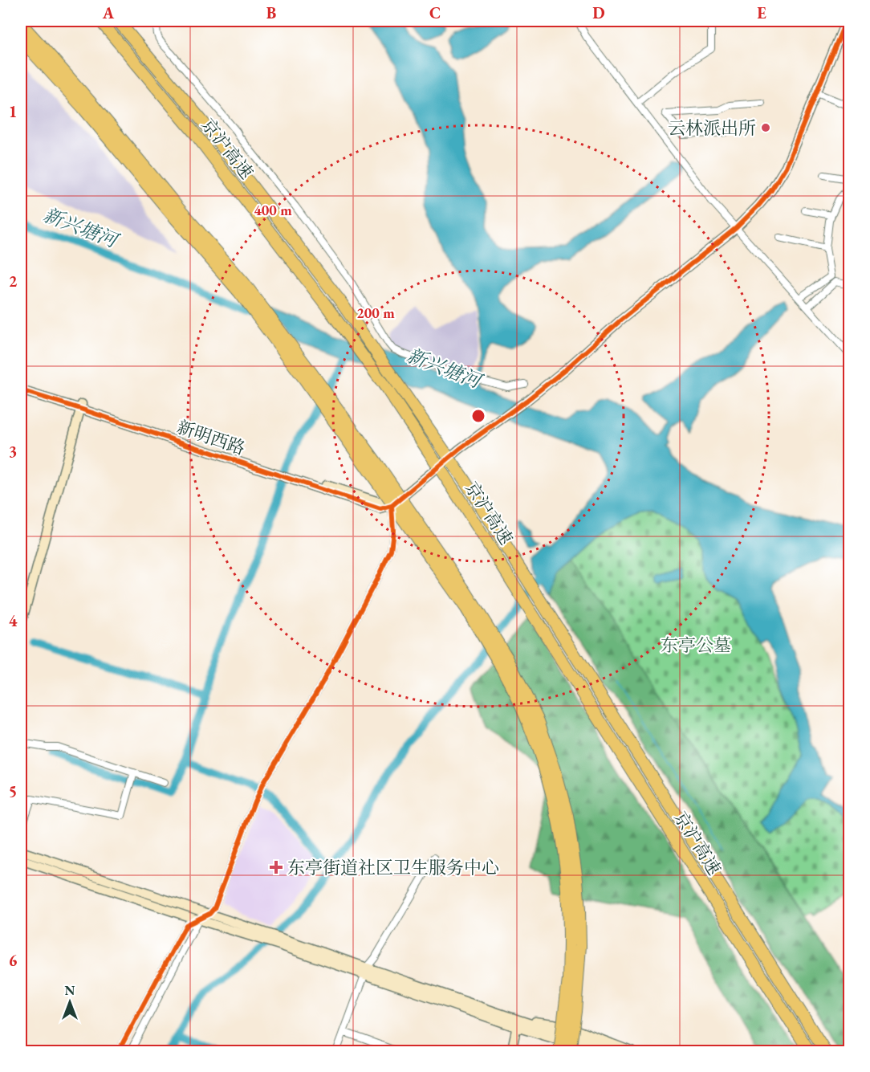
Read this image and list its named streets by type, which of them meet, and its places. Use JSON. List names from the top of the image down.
{
  "streets": {
    "highway": ["京沪高速"],
    "street": ["新明西路"]
  },
  "water": ["新兴塘河"],
  "parks": ["东亭公墓"],
  "places": {
    "other": ["云林派出所"],
    "health": ["东亭街道社区卫生服务中心"]
  },
  "north": "top",
  "grid": {
    "columns": [
      "A",
      "B",
      "C",
      "D",
      "E"
    ],
    "rows": [
      "1",
      "2",
      "3",
      "4",
      "5",
      "6"
    ]
  },
  "rings": ["400 m", "200 m"]
}
